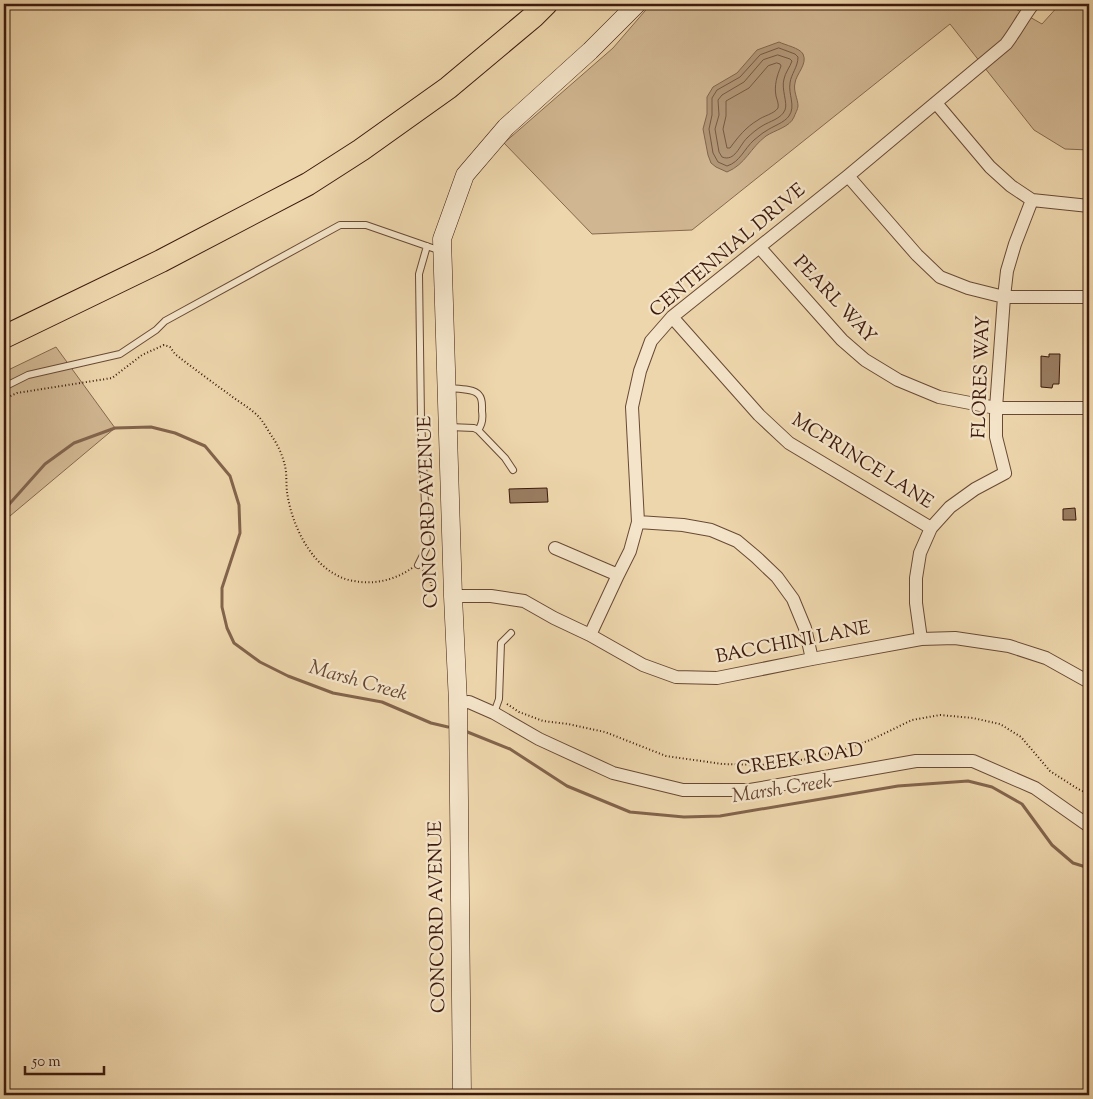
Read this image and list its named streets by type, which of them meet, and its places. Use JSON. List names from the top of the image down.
{
  "streets": {
    "street": [
      "CENTENNIAL DRIVE",
      "PEARL WAY",
      "FLORES WAY",
      "MCPRINCE LANE",
      "CONCORD AVENUE",
      "BACCHINI LANE",
      "CREEK ROAD"
    ]
  },
  "crossings": [
    ["CENTENNIAL DRIVE", "PEARL WAY"],
    ["CENTENNIAL DRIVE", "MCPRINCE LANE"],
    ["CENTENNIAL DRIVE", "BACCHINI LANE"],
    ["PEARL WAY", "FLORES WAY"],
    ["FLORES WAY", "MCPRINCE LANE"],
    ["FLORES WAY", "BACCHINI LANE"],
    ["CONCORD AVENUE", "BACCHINI LANE"],
    ["CONCORD AVENUE", "CREEK ROAD"]
  ],
  "water": ["Marsh Creek"],
  "scale_bar": "50 m"
}
